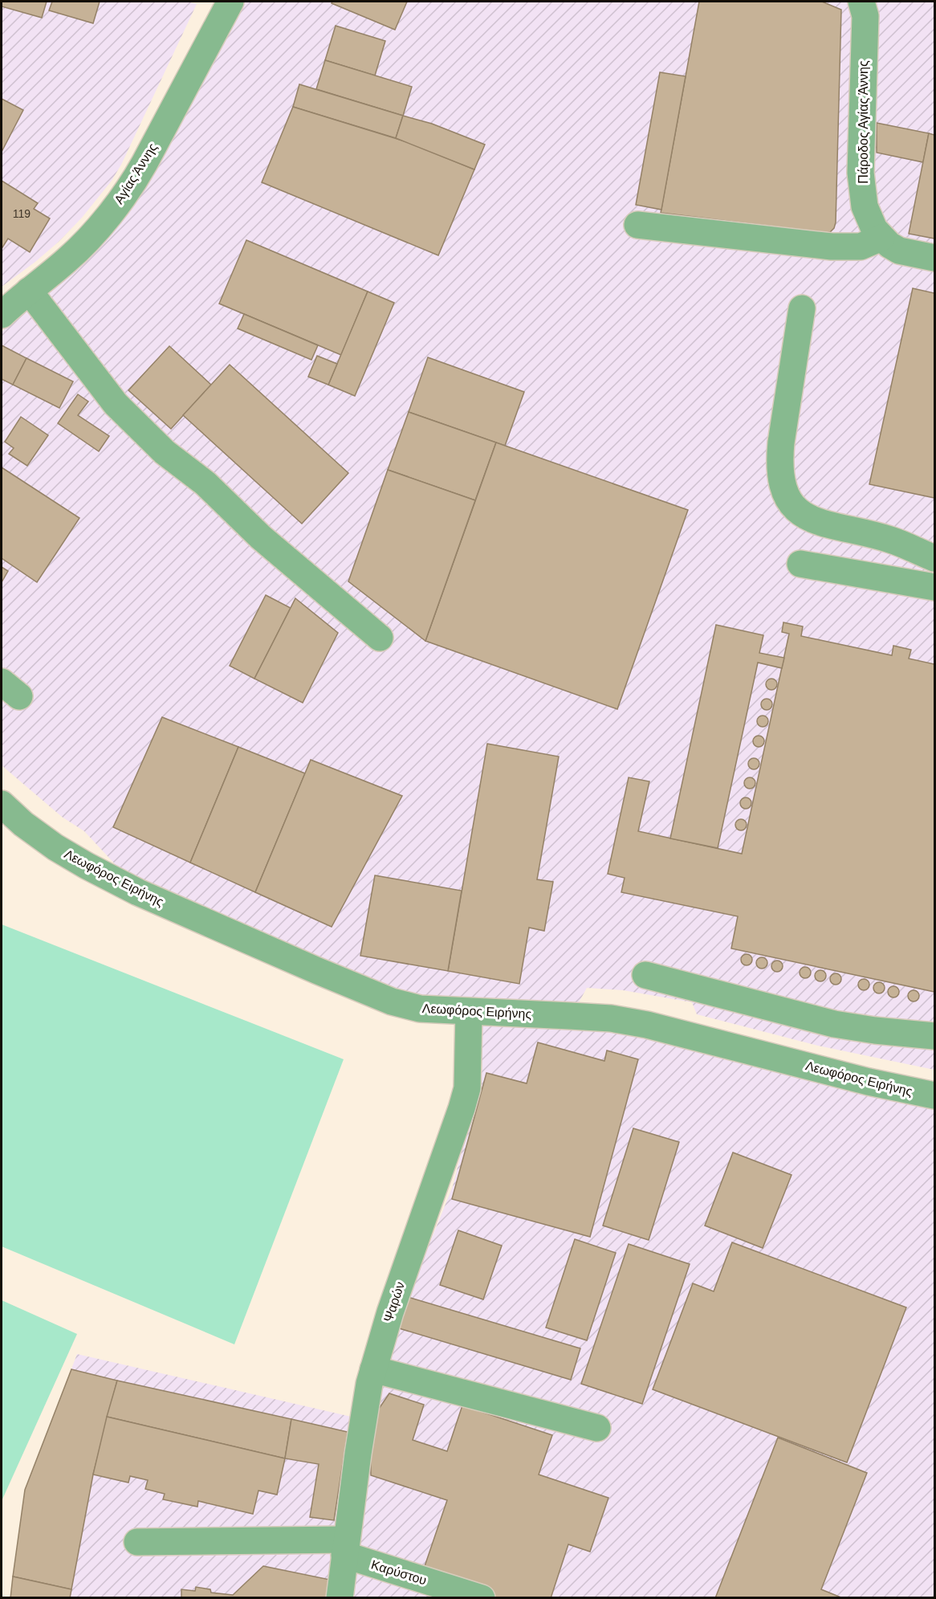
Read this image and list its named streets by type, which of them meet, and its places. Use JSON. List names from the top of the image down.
{
  "streets": {
    "street": [
      "Πάροδος Αγίας Άννης",
      "Αγίας Άννης",
      "Λεωφόρος Ειρήνης",
      "Ψαρών",
      "Καρύστου"
    ]
  },
  "crossings": [
    ["Λεωφόρος Ειρήνης", "Ψαρών"],
    ["Ψαρών", "Καρύστου"]
  ],
  "house_numbers": ["119"]
}
